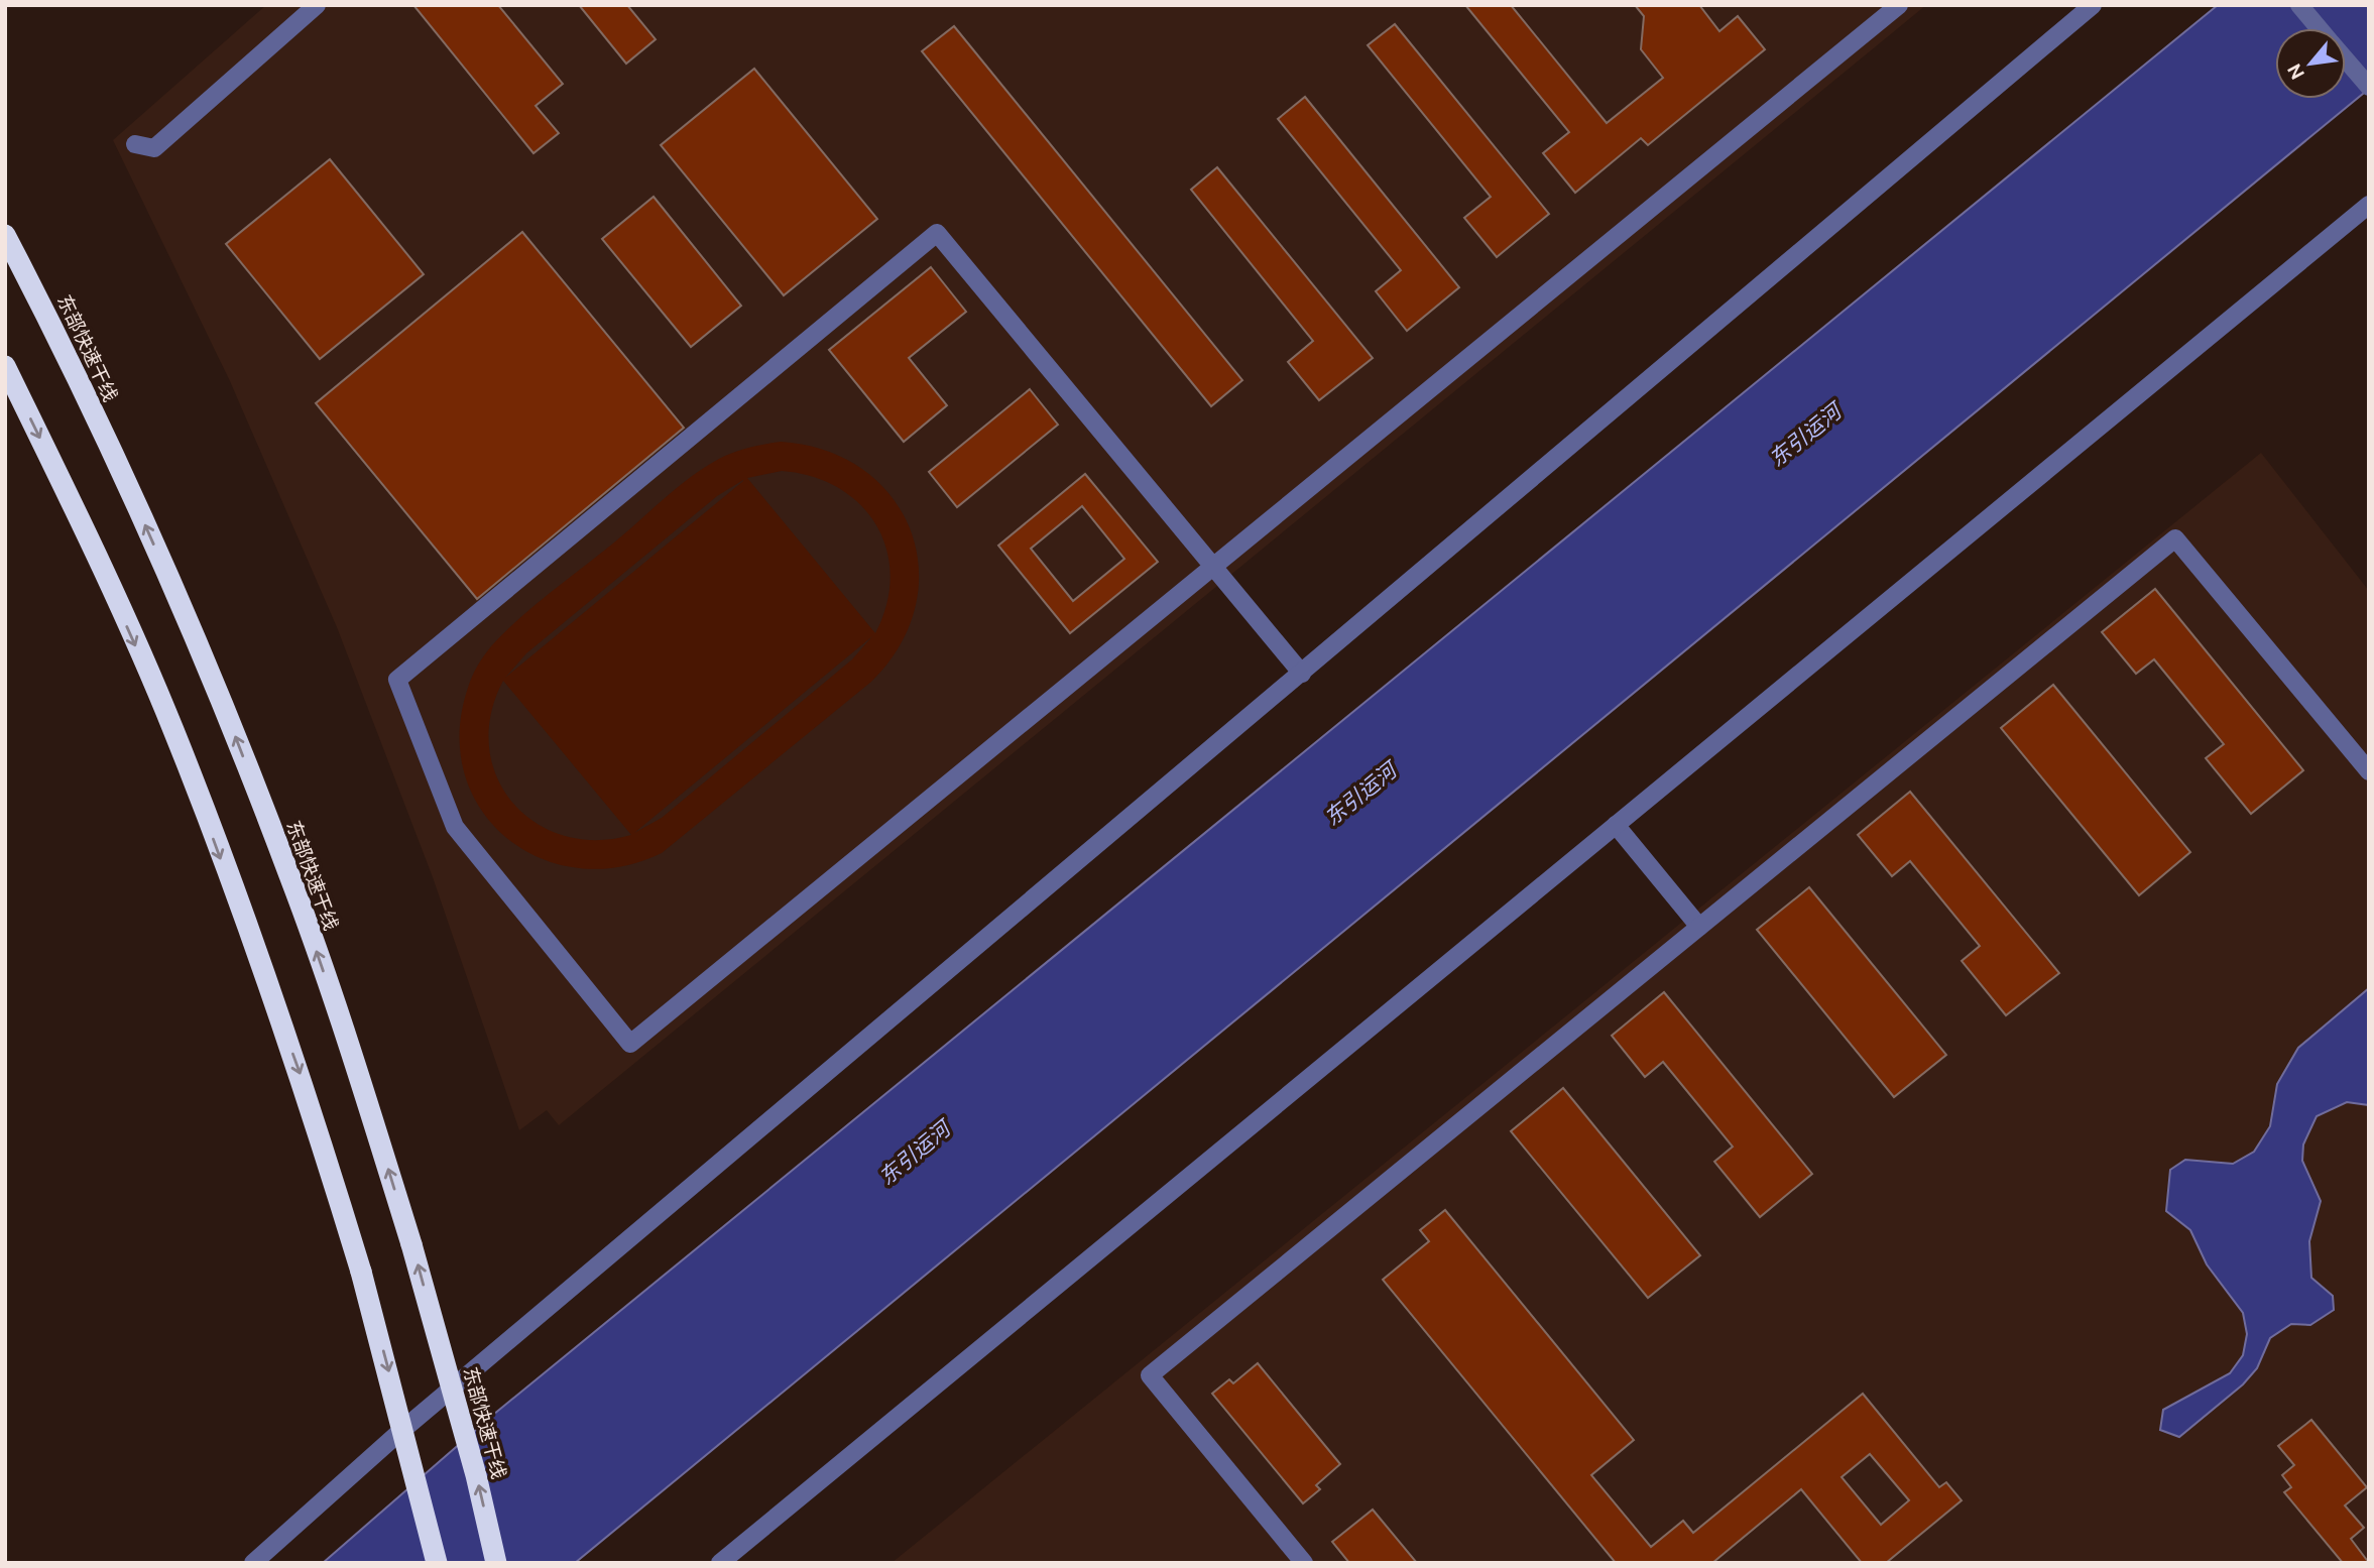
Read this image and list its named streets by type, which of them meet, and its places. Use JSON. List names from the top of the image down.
{
  "streets": {
    "highway": ["东部快速干线"]
  },
  "water": ["东引运河"],
  "north": "bottom left"
}
